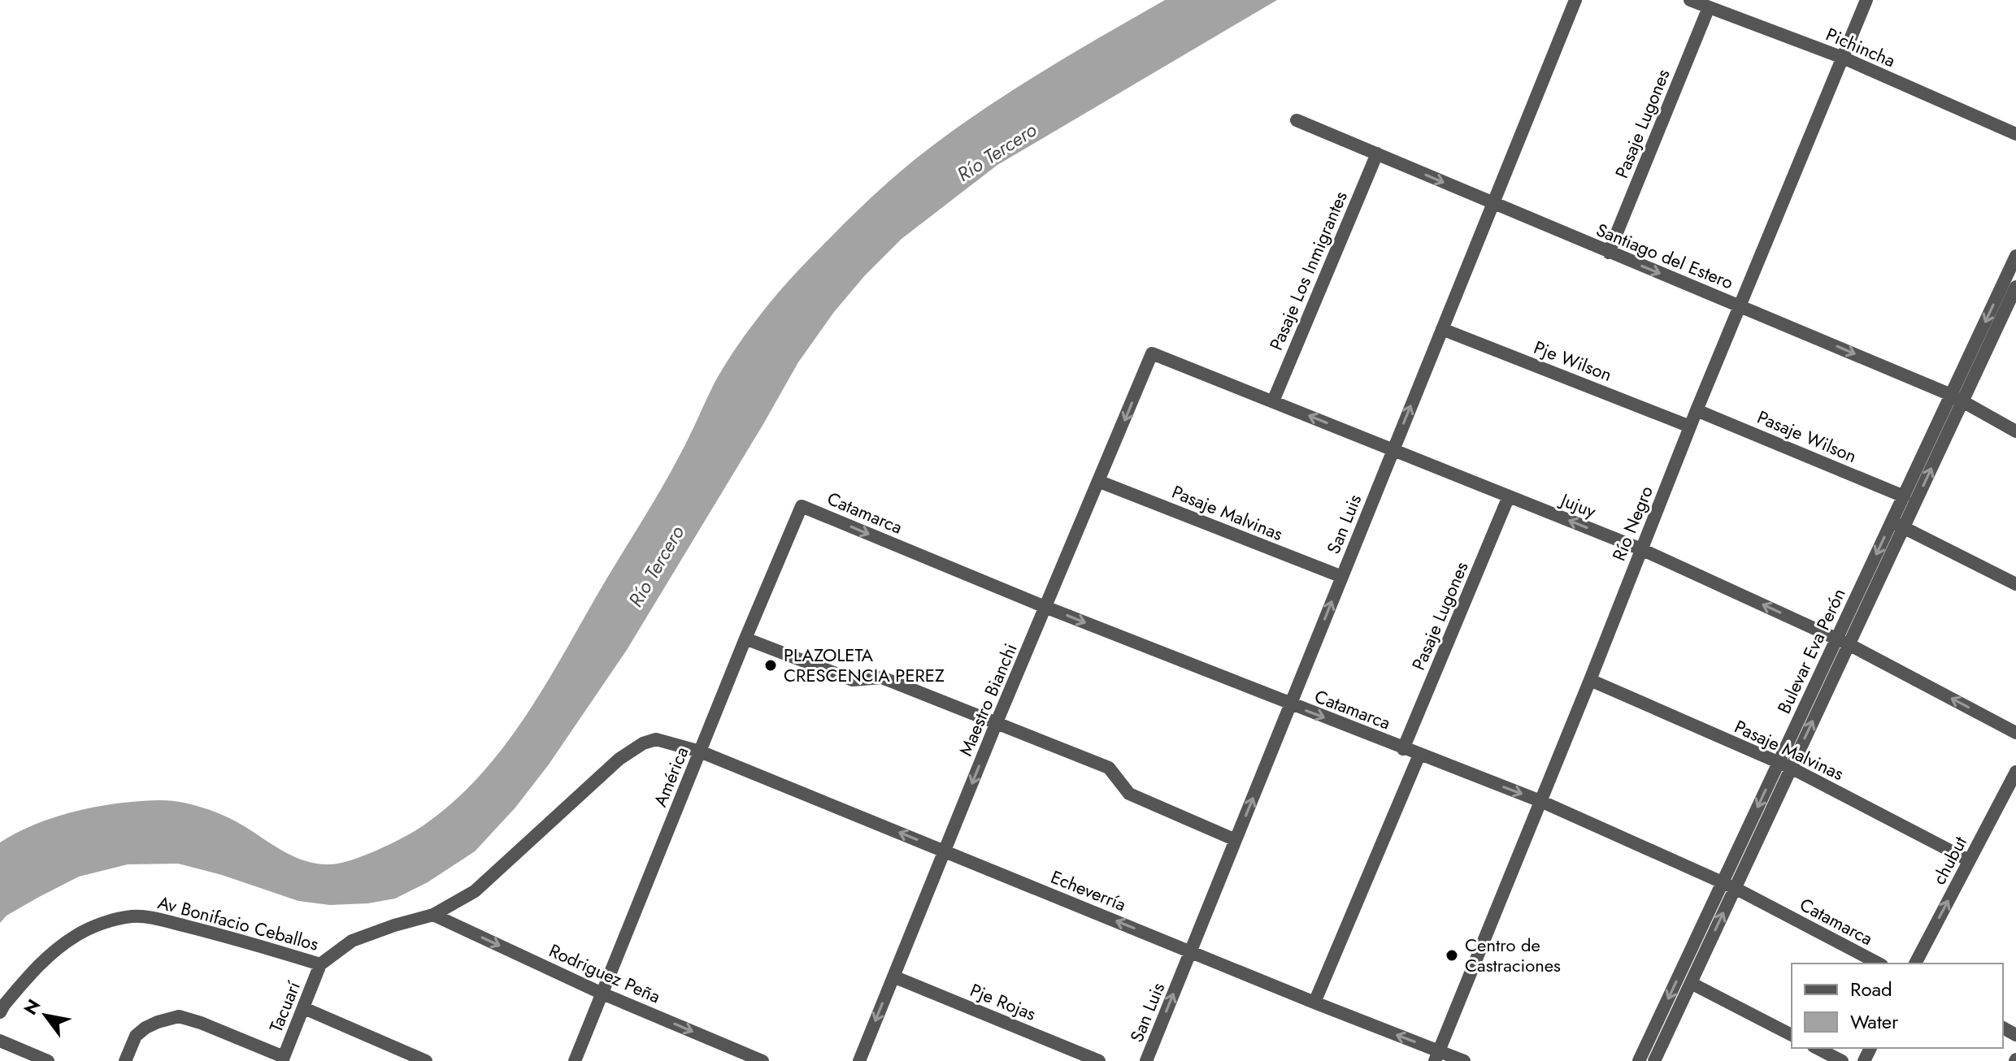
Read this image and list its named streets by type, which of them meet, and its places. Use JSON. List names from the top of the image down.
{
  "streets": {
    "street": [
      "Pichincha",
      "Pasaje Lugones",
      "Santiago del Estero",
      "Pasaje Los Inmigrantes",
      "Pje Wilson",
      "Pasaje Wilson",
      "Jujuy",
      "Catamarca",
      "Pasaje Malvinas",
      "Río Negro",
      "San Luis",
      "Bulevar Eva Perón",
      "Maestro Bianchi",
      "América",
      "chubut",
      "Echeverría",
      "Av Bonifacio Ceballos",
      "Rodriguez Peña",
      "Pje Rojas",
      "Tacuarí"
    ]
  },
  "crossings": [
    ["Pichincha", "Pasaje Lugones"],
    ["Pichincha", "Río Negro"],
    ["Pasaje Lugones", "Santiago del Estero"],
    ["Pasaje Lugones", "Jujuy"],
    ["Pasaje Lugones", "Catamarca"],
    ["Santiago del Estero", "Pasaje Los Inmigrantes"],
    ["Santiago del Estero", "Río Negro"],
    ["Santiago del Estero", "San Luis"],
    ["Santiago del Estero", "Bulevar Eva Perón"],
    ["Pasaje Los Inmigrantes", "Jujuy"],
    ["Pje Wilson", "Río Negro"],
    ["Pje Wilson", "San Luis"],
    ["Pasaje Wilson", "Río Negro"],
    ["Pasaje Wilson", "Bulevar Eva Perón"],
    ["Jujuy", "Río Negro"],
    ["Jujuy", "San Luis"],
    ["Jujuy", "Bulevar Eva Perón"],
    ["Jujuy", "Maestro Bianchi"],
    ["Catamarca", "Río Negro"],
    ["Catamarca", "San Luis"],
    ["Catamarca", "Bulevar Eva Perón"],
    ["Catamarca", "Maestro Bianchi"],
    ["Catamarca", "América"],
    ["Pasaje Malvinas", "Río Negro"],
    ["Pasaje Malvinas", "San Luis"],
    ["Pasaje Malvinas", "Bulevar Eva Perón"],
    ["Pasaje Malvinas", "Maestro Bianchi"],
    ["Pasaje Malvinas", "chubut"],
    ["Río Negro", "Echeverría"],
    ["San Luis", "Echeverría"],
    ["Maestro Bianchi", "Echeverría"],
    ["Maestro Bianchi", "Pje Rojas"],
    ["América", "Echeverría"],
    ["América", "Av Bonifacio Ceballos"],
    ["América", "Rodriguez Peña"],
    ["Echeverría", "Av Bonifacio Ceballos"],
    ["Av Bonifacio Ceballos", "Rodriguez Peña"],
    ["Av Bonifacio Ceballos", "Tacuarí"]
  ],
  "one_way": [
    "Santiago del Estero",
    "Jujuy",
    "Catamarca",
    "San Luis",
    "Maestro Bianchi",
    "chubut",
    "Echeverría",
    "Rodriguez Peña"
  ],
  "water": ["Río Tercero"],
  "places": ["PLAZOLETA CRESCENCIA PEREZ", "Centro de Castraciones"],
  "legend": ["Road", "Water"],
  "north": "top left"
}
